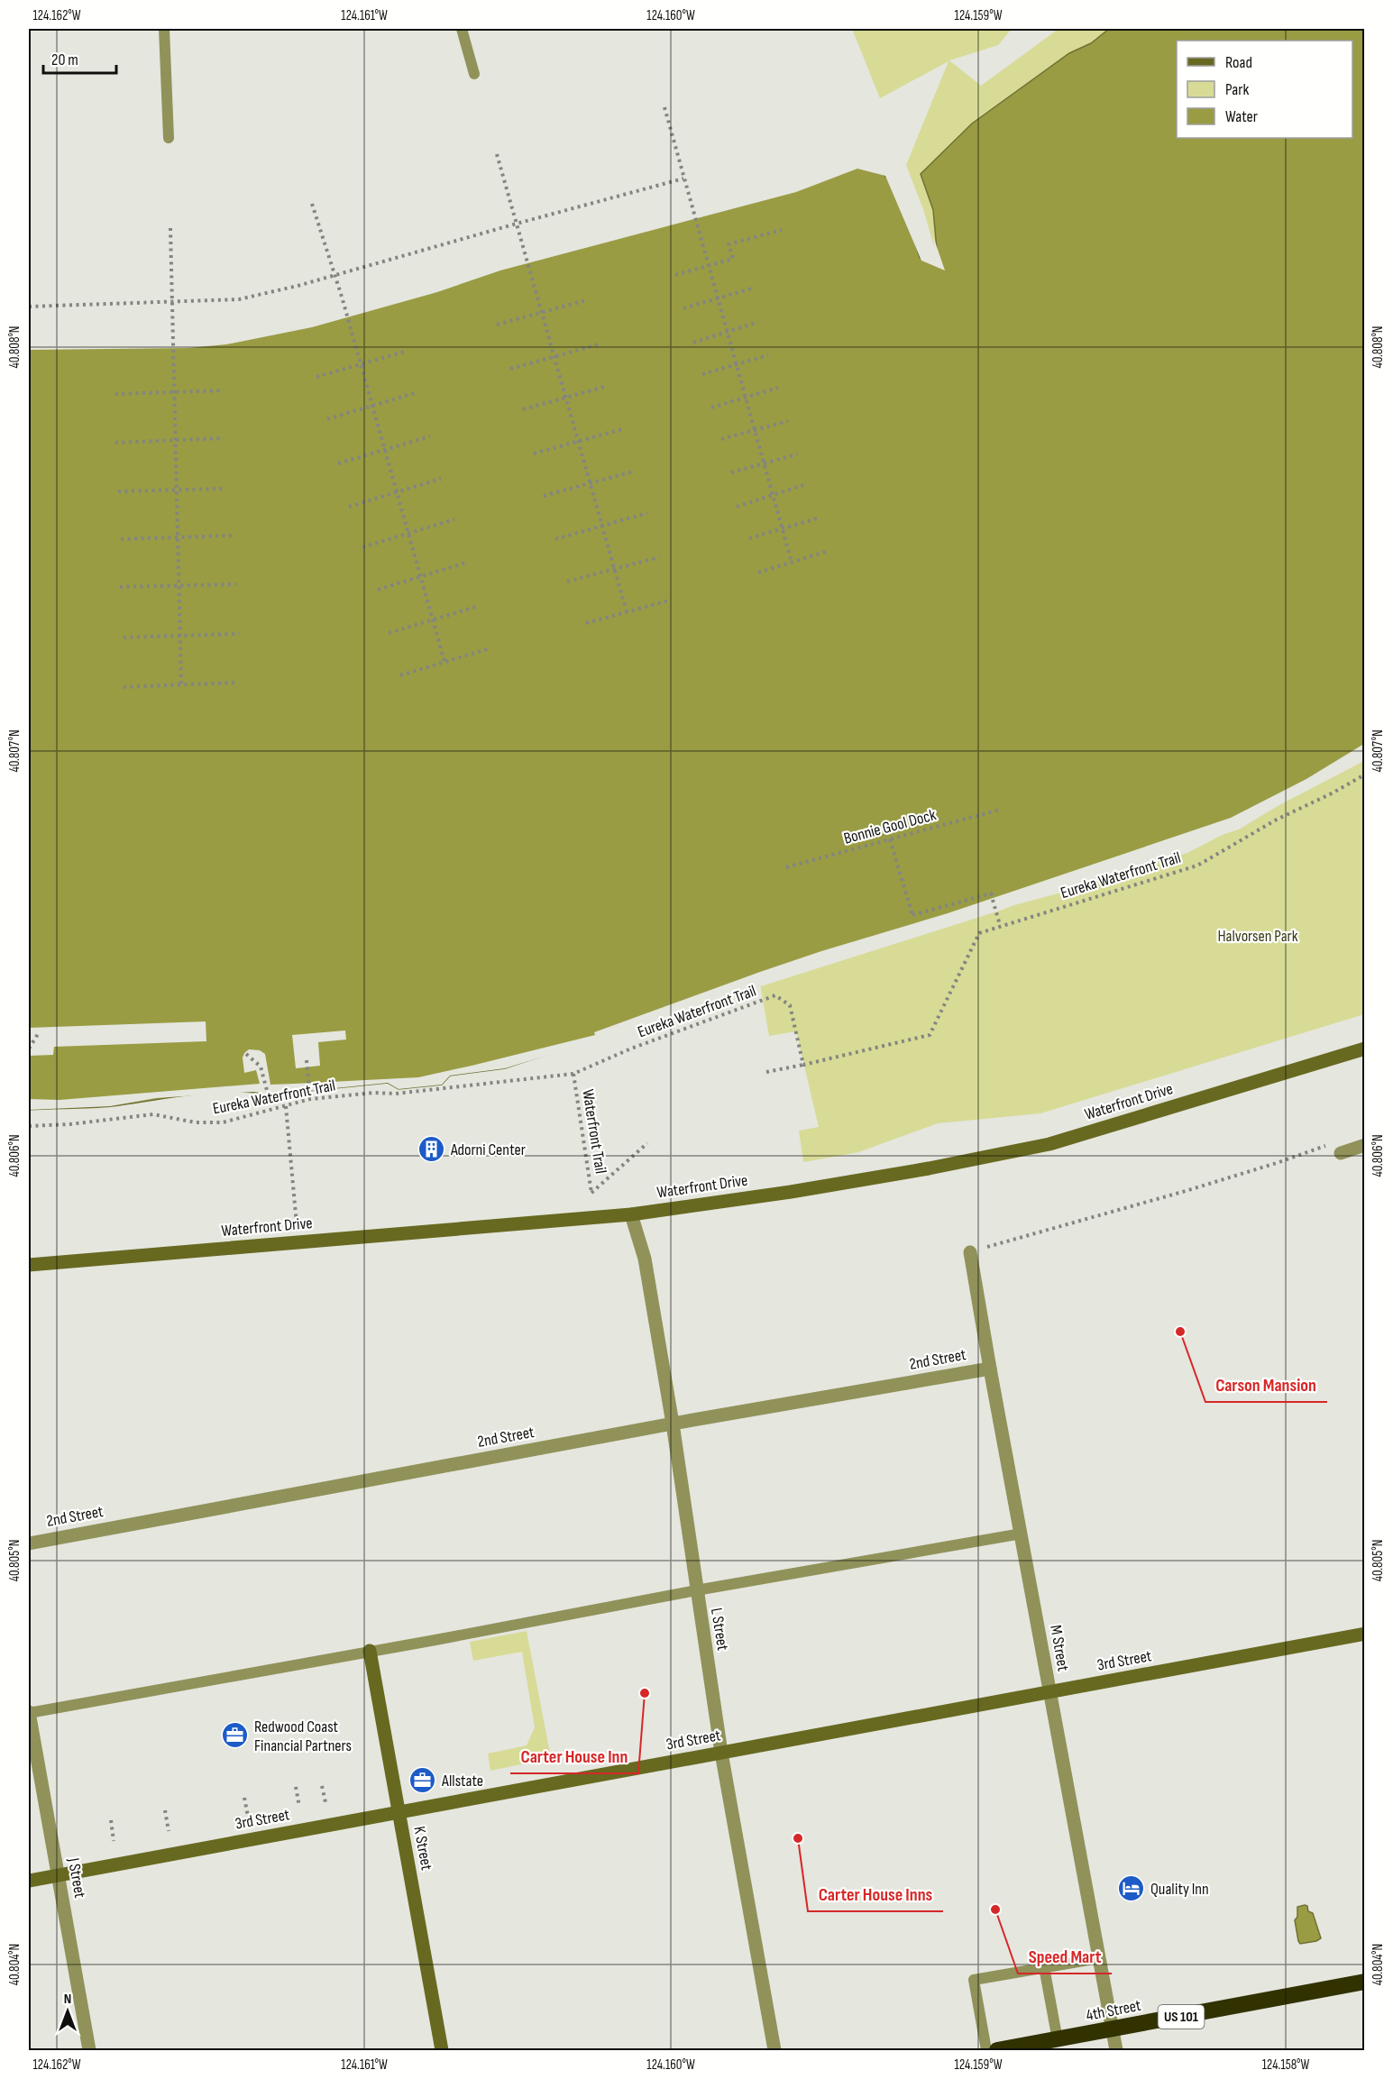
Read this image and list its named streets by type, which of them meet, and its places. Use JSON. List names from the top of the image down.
{
  "streets": {
    "highway": ["4th Street", "US 101"],
    "street": [
      "Waterfront Drive",
      "2nd Street",
      "L Street",
      "M Street",
      "3rd Street",
      "K Street",
      "J Street"
    ],
    "path": ["Bonnie Gool Dock", "Eureka Waterfront Trail", "Waterfront Trail"]
  },
  "crossings": [
    ["Eureka Waterfront Trail", "Waterfront Trail"],
    ["Waterfront Drive", "L Street"],
    ["2nd Street", "L Street"],
    ["2nd Street", "M Street"],
    ["L Street", "3rd Street"],
    ["M Street", "3rd Street"],
    ["M Street", "4th Street"],
    ["3rd Street", "K Street"],
    ["3rd Street", "J Street"]
  ],
  "parks": ["Halvorsen Park"],
  "places": {
    "building": ["Adorni Center"],
    "other": [
      "Carson Mansion",
      "Carter House Inn",
      "Carter House Inns",
      "Speed Mart"
    ],
    "office": ["Redwood Coast Financial Partners", "Allstate"],
    "hotel": ["Quality Inn"]
  },
  "legend": ["Road", "Park", "Water"],
  "scale_bar": "20 m",
  "north": "top",
  "coordinates": [
    "124.162°W",
    "124.161°W",
    "124.160°W",
    "124.159°W",
    "40.808°N",
    "40.807°N",
    "40.806°N",
    "40.805°N",
    "40.804°N",
    "124.158°W"
  ]
}
